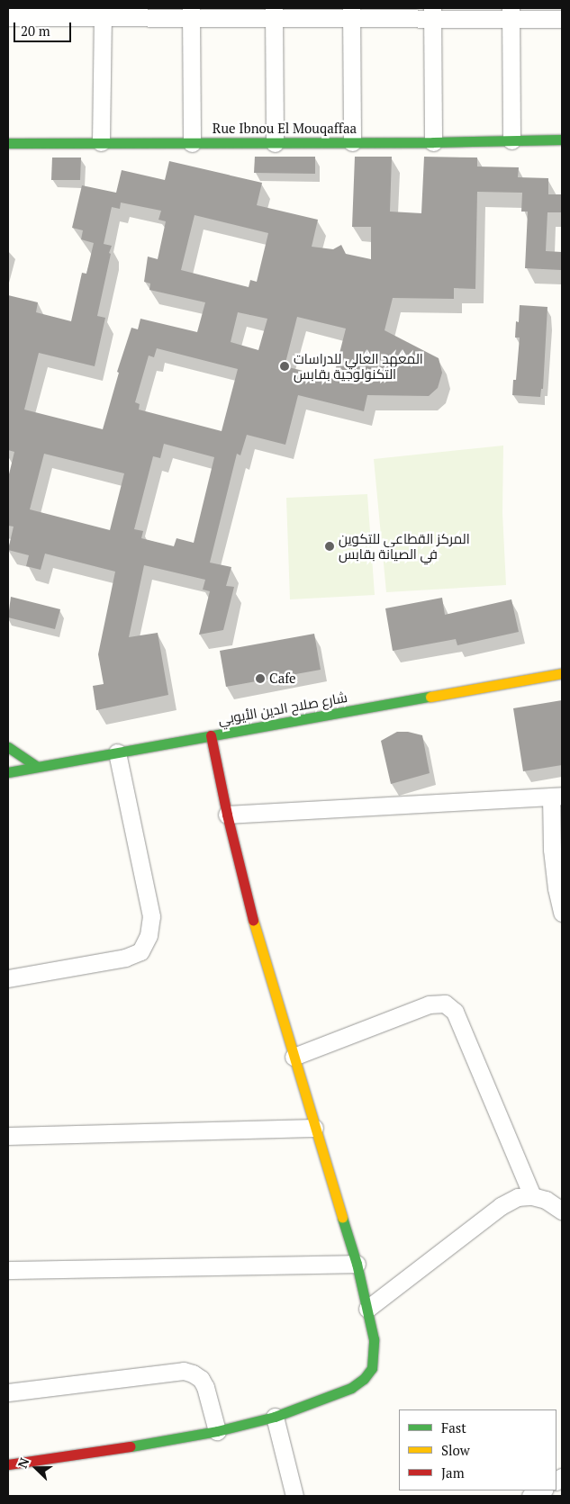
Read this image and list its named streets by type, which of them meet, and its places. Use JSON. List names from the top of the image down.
{
  "streets": {
    "street": ["Rue Ibnou El Mouqaffaa", "شارع صلاح الدين الأيوبي"]
  },
  "places": ["المعهد العالي للدراسات التكنولوجية بقابس", "المركز القطاعى للتكوين في الصيانة بقابس", "Cafe"],
  "legend": ["Fast", "Slow", "Jam"],
  "scale_bar": "20 m",
  "north": "left"
}
